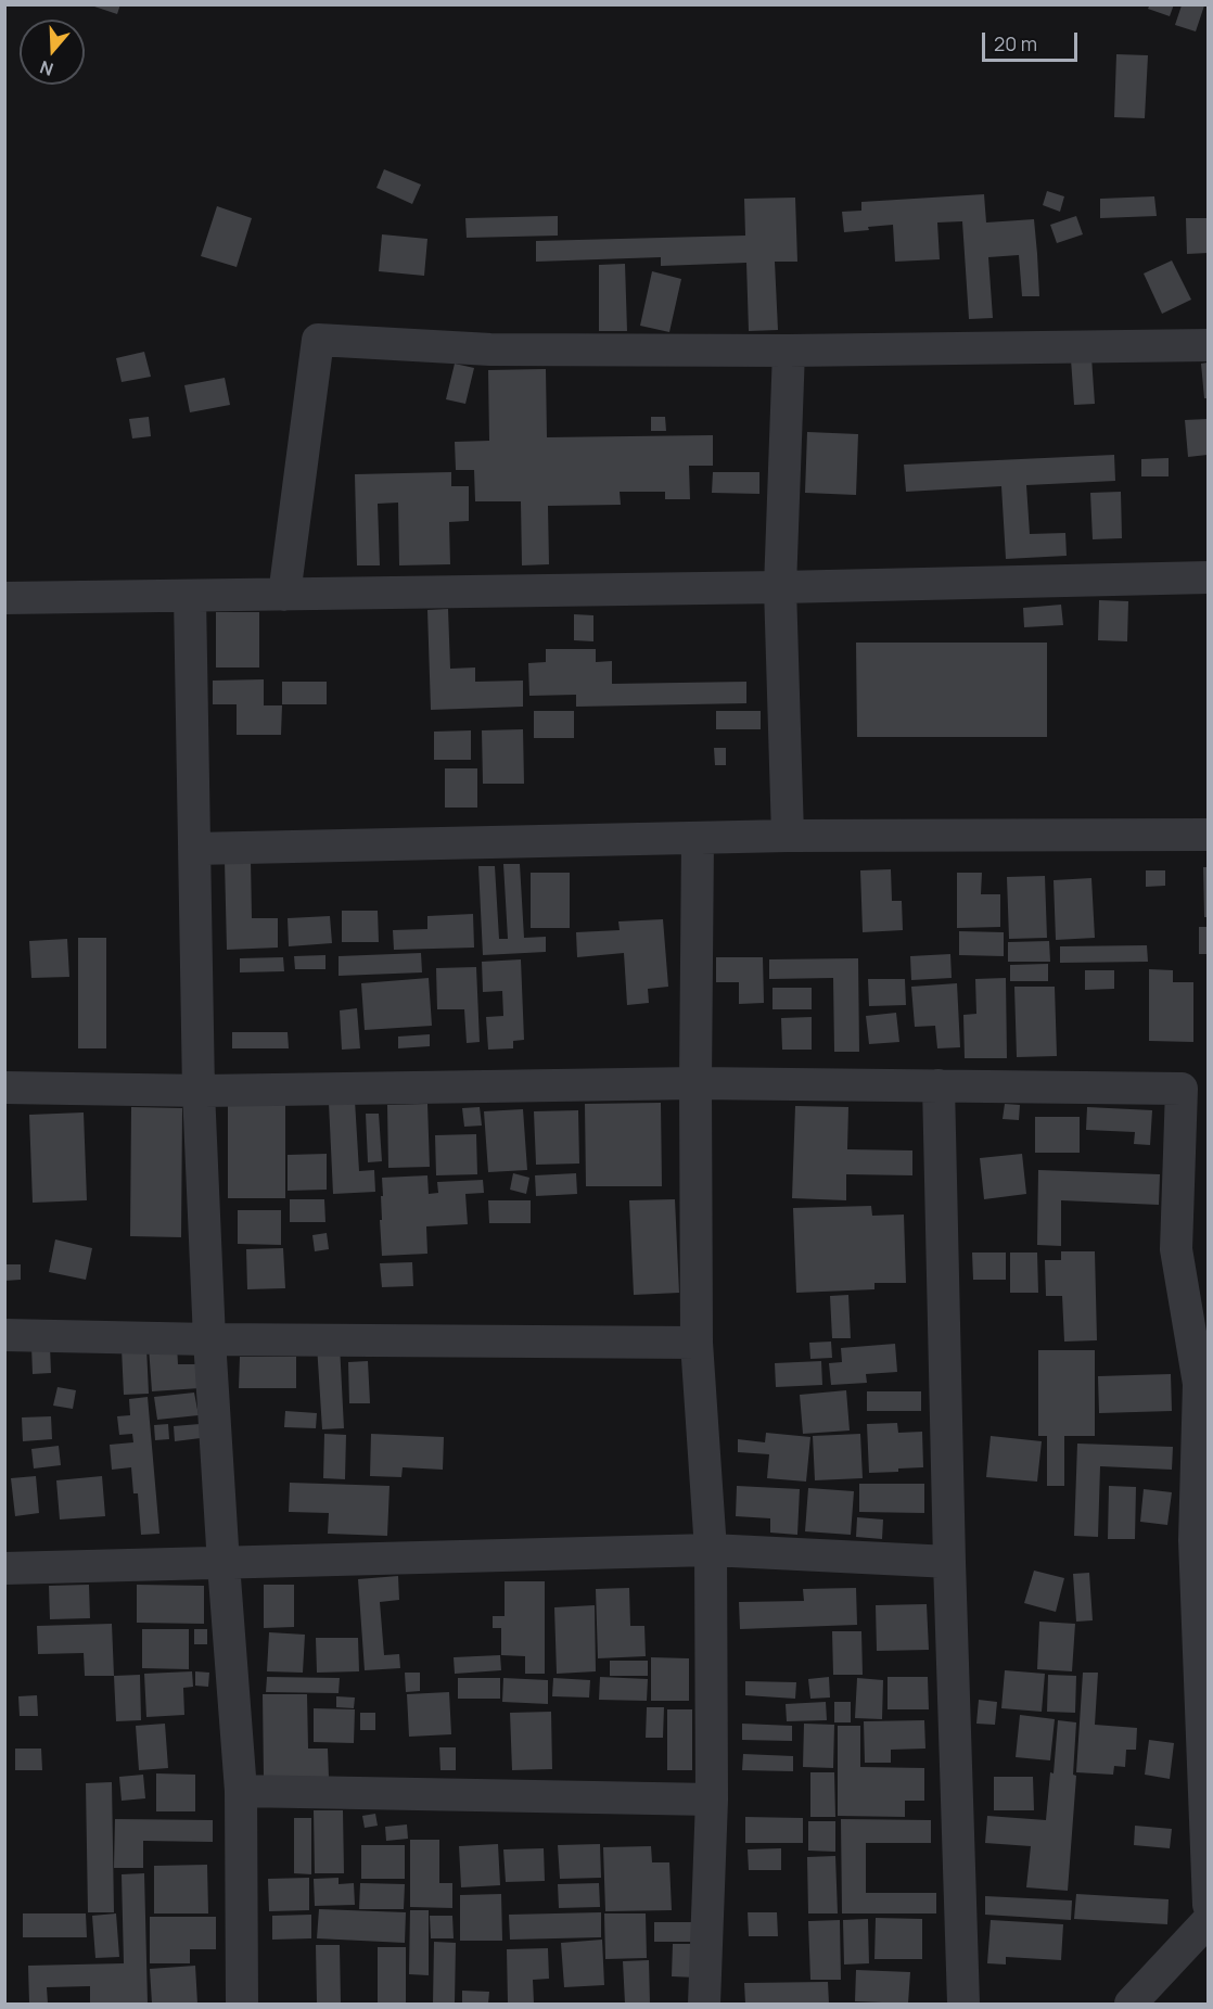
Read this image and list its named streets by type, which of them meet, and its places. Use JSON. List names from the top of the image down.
{
  "scale_bar": "20 m",
  "north": "bottom"
}
